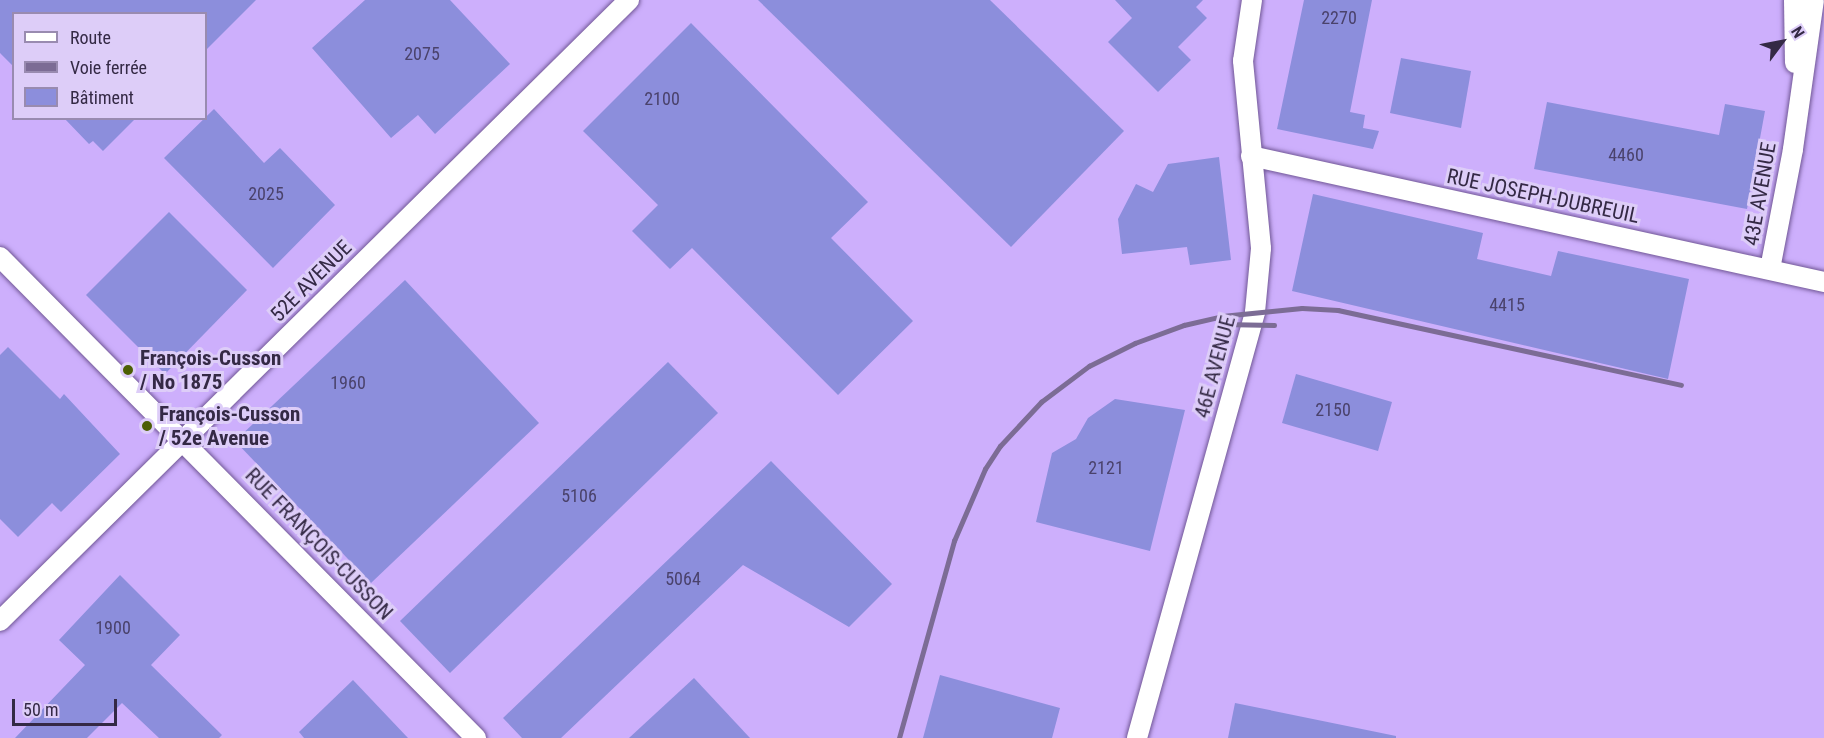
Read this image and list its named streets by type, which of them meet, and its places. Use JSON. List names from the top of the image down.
{
  "streets": {
    "street": [
      "43E AVENUE",
      "RUE JOSEPH-DUBREUIL",
      "52E AVENUE",
      "46E AVENUE",
      "RUE FRANÇOIS-CUSSON"
    ]
  },
  "crossings": [
    ["43E AVENUE", "RUE JOSEPH-DUBREUIL"],
    ["RUE JOSEPH-DUBREUIL", "46E AVENUE"],
    ["52E AVENUE", "RUE FRANÇOIS-CUSSON"]
  ],
  "places": ["François-Cusson / No 1875", "François-Cusson / 52e Avenue"],
  "house_numbers": [
    "2270",
    "2075",
    "2100",
    "4460",
    "2025",
    "4415",
    "1960",
    "2150",
    "2121",
    "5106",
    "5064",
    "1900"
  ],
  "legend": ["Route", "Voie ferrée", "Bâtiment"],
  "scale_bar": "50 m",
  "north": "top right"
}
